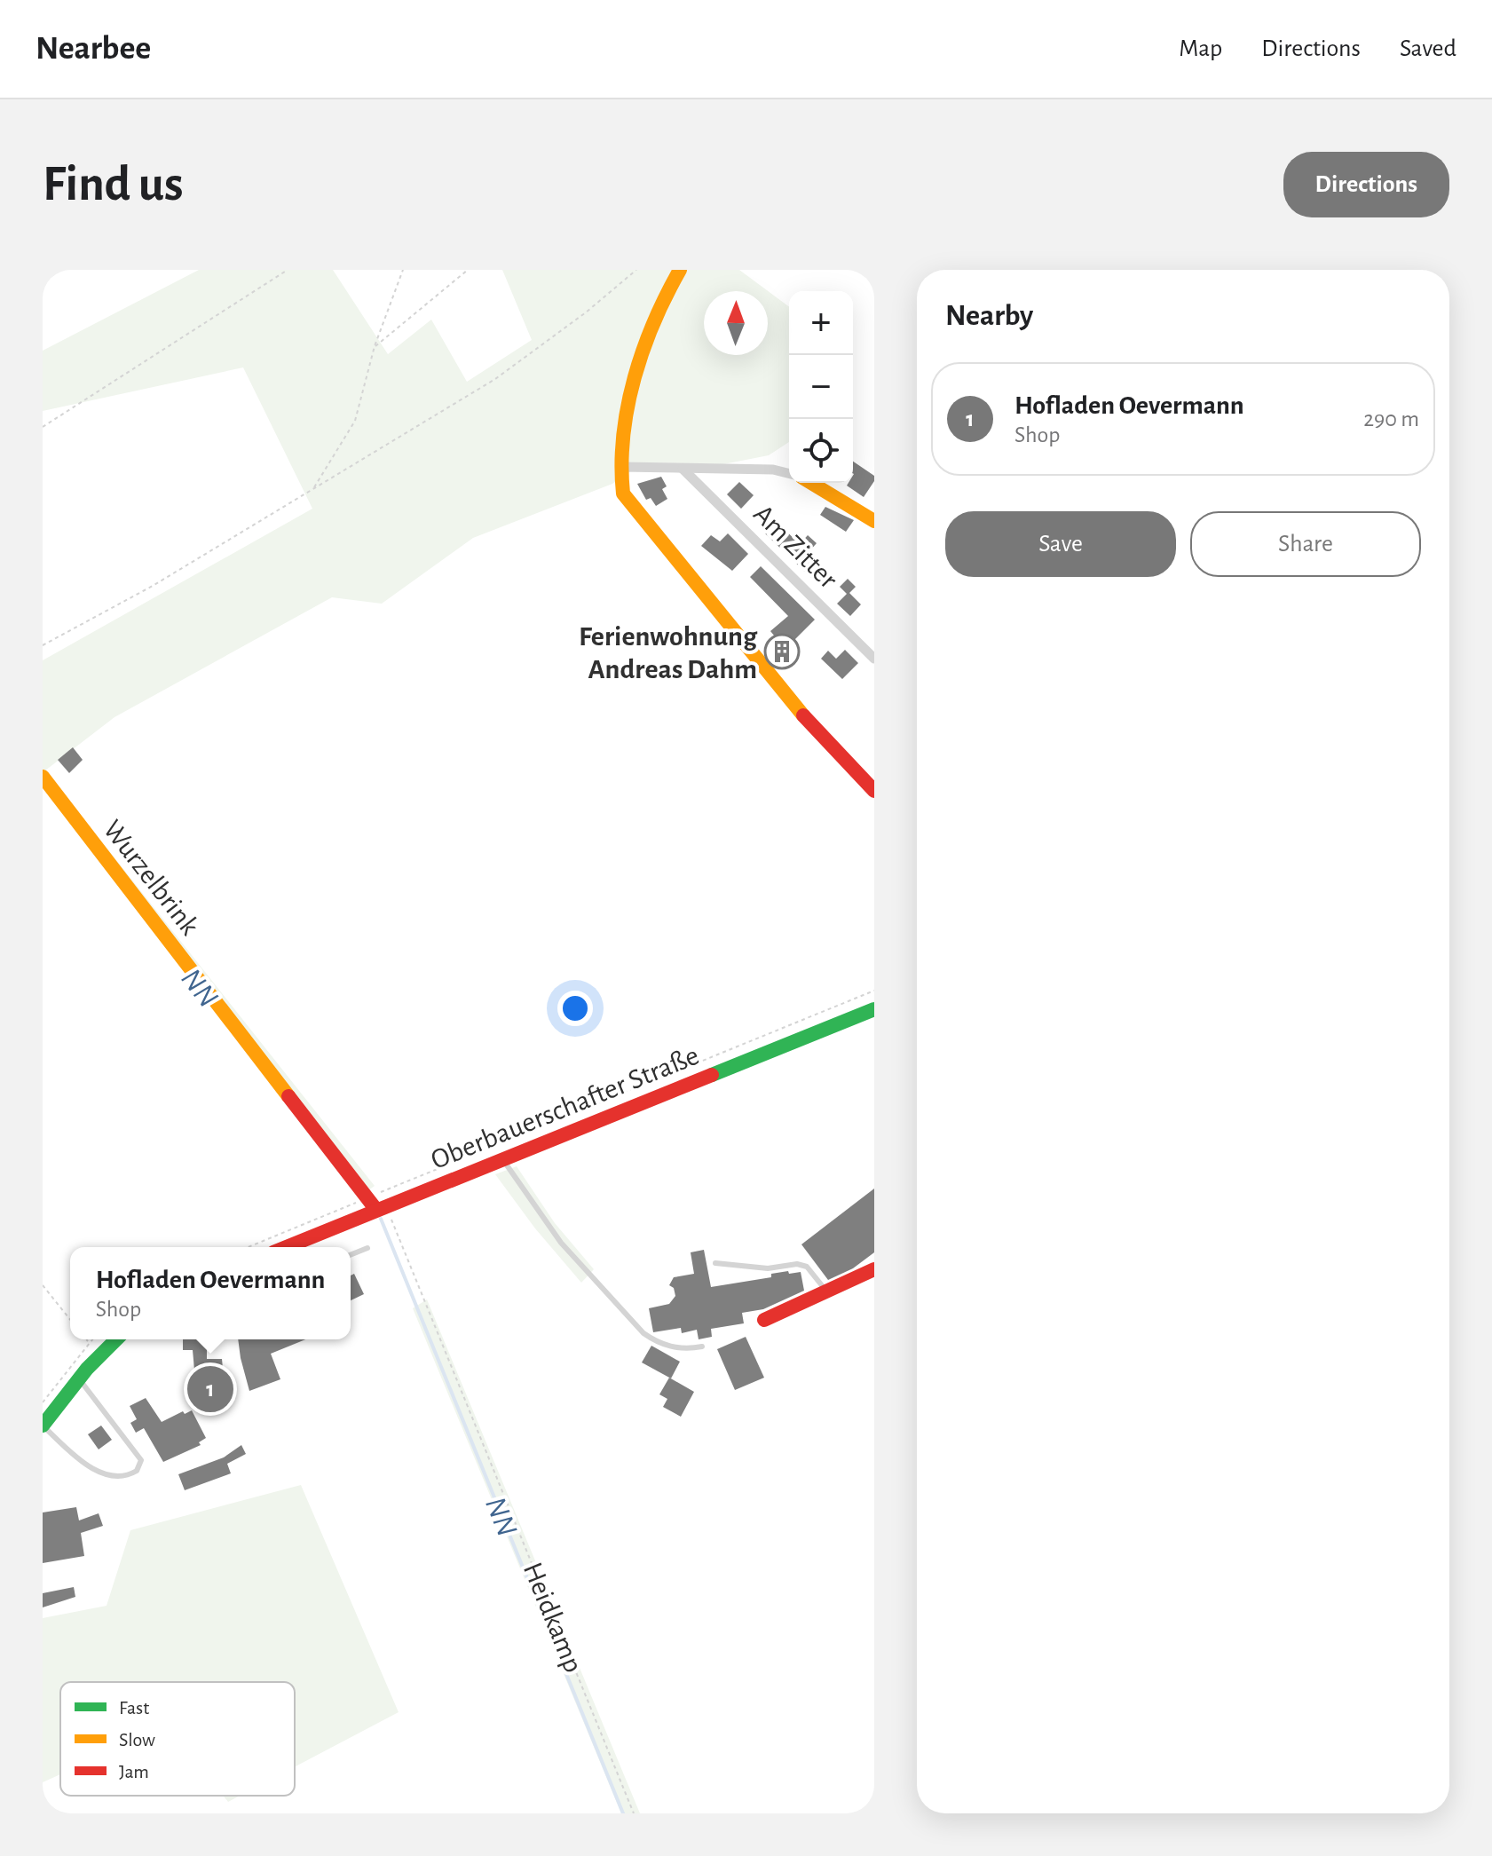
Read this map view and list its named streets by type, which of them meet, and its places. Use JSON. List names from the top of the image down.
{
  "streets": {
    "street": ["Am Zitter", "Wurzelbrink", "Oberbauerschafter Straße"],
    "path": ["Heidkamp"]
  },
  "crossings": [
    ["Wurzelbrink", "Oberbauerschafter Straße"],
    ["Wurzelbrink", "Heidkamp"],
    ["Oberbauerschafter Straße", "Heidkamp"]
  ],
  "water": ["NN"],
  "places": {
    "building": ["Ferienwohnung Andreas Dahm"]
  },
  "legend": ["Fast", "Slow", "Jam"],
  "north": "top",
  "page": {
    "header": "Nearbee",
    "nav": ["Map", "Directions", "Saved"],
    "buttons": [
      "Directions",
      ["Save", "Share"]
    ],
    "title": "Find us",
    "heading": "Nearby",
    "map_buttons": ["+", "−"],
    "list": [
      {
        "mark": "1",
        "name": "Hofladen Oevermann",
        "note": "Shop",
        "value": "290 m"
      }
    ],
    "popup": ["Hofladen Oevermann", "Shop"],
    "pins": "1"
  }
}
